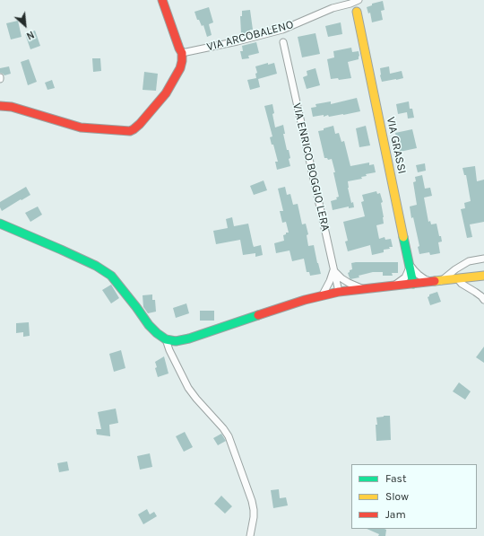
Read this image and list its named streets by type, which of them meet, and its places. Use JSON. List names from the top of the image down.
{
  "streets": {
    "street": ["VIA ARCOBALENO", "VIA GRASSI", "VIA ENRICO BOGGIO LERA"]
  },
  "legend": ["Fast", "Slow", "Jam"],
  "north": "bottom right"
}
